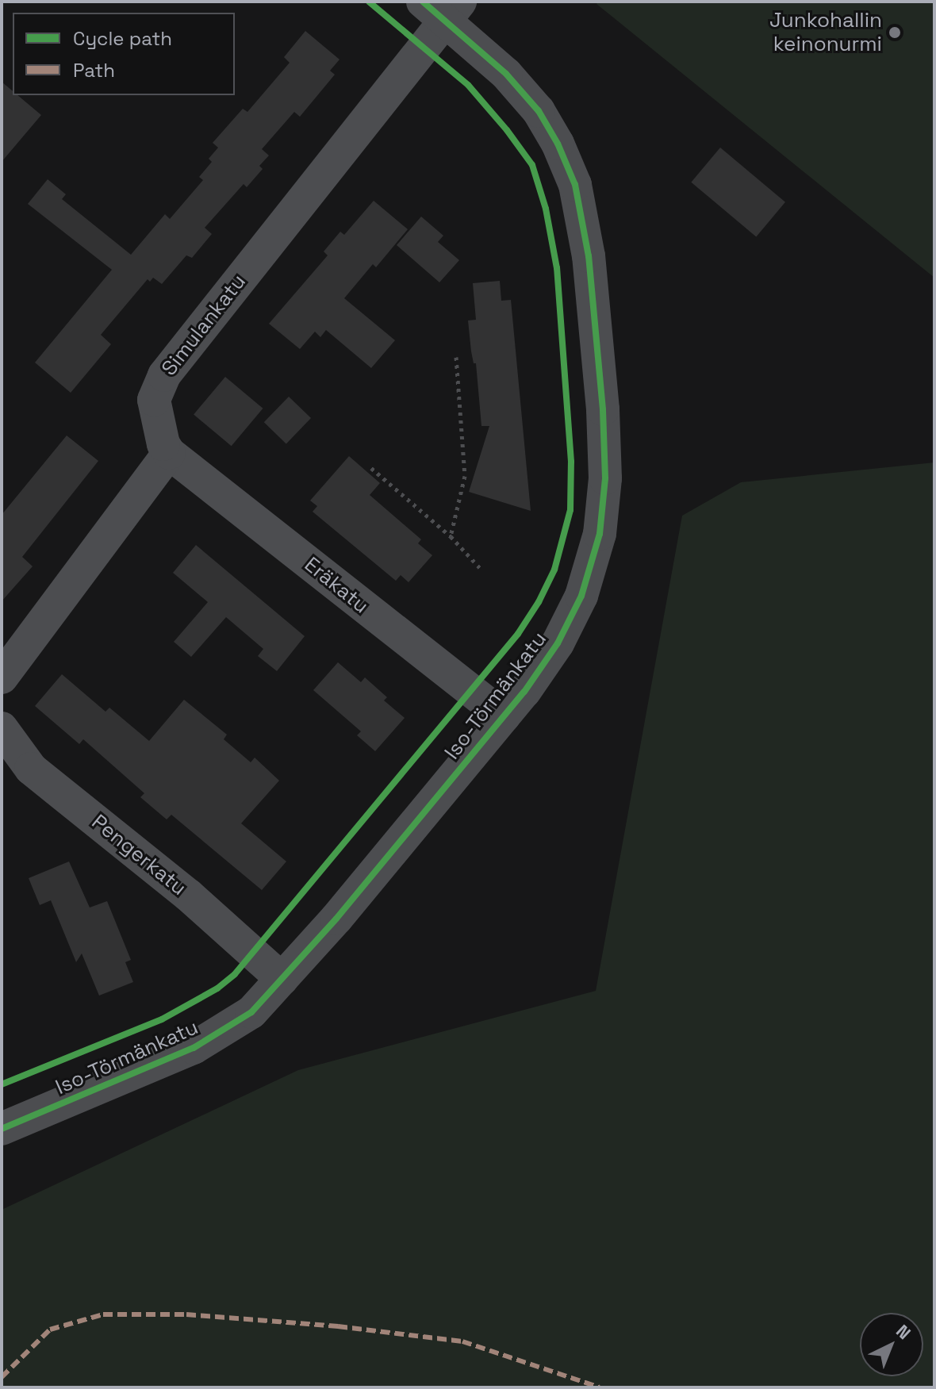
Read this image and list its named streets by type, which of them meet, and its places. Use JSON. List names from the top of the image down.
{
  "streets": {
    "street": [
      "Simulankatu",
      "Eräkatu",
      "Iso-Törmänkatu",
      "Pengerkatu"
    ]
  },
  "crossings": [
    ["Simulankatu", "Eräkatu"],
    ["Simulankatu", "Iso-Törmänkatu"],
    ["Eräkatu", "Iso-Törmänkatu"],
    ["Iso-Törmänkatu", "Pengerkatu"]
  ],
  "places": ["Junkohallin keinonurmi"],
  "legend": ["Cycle path", "Path"],
  "north": "top right"
}
